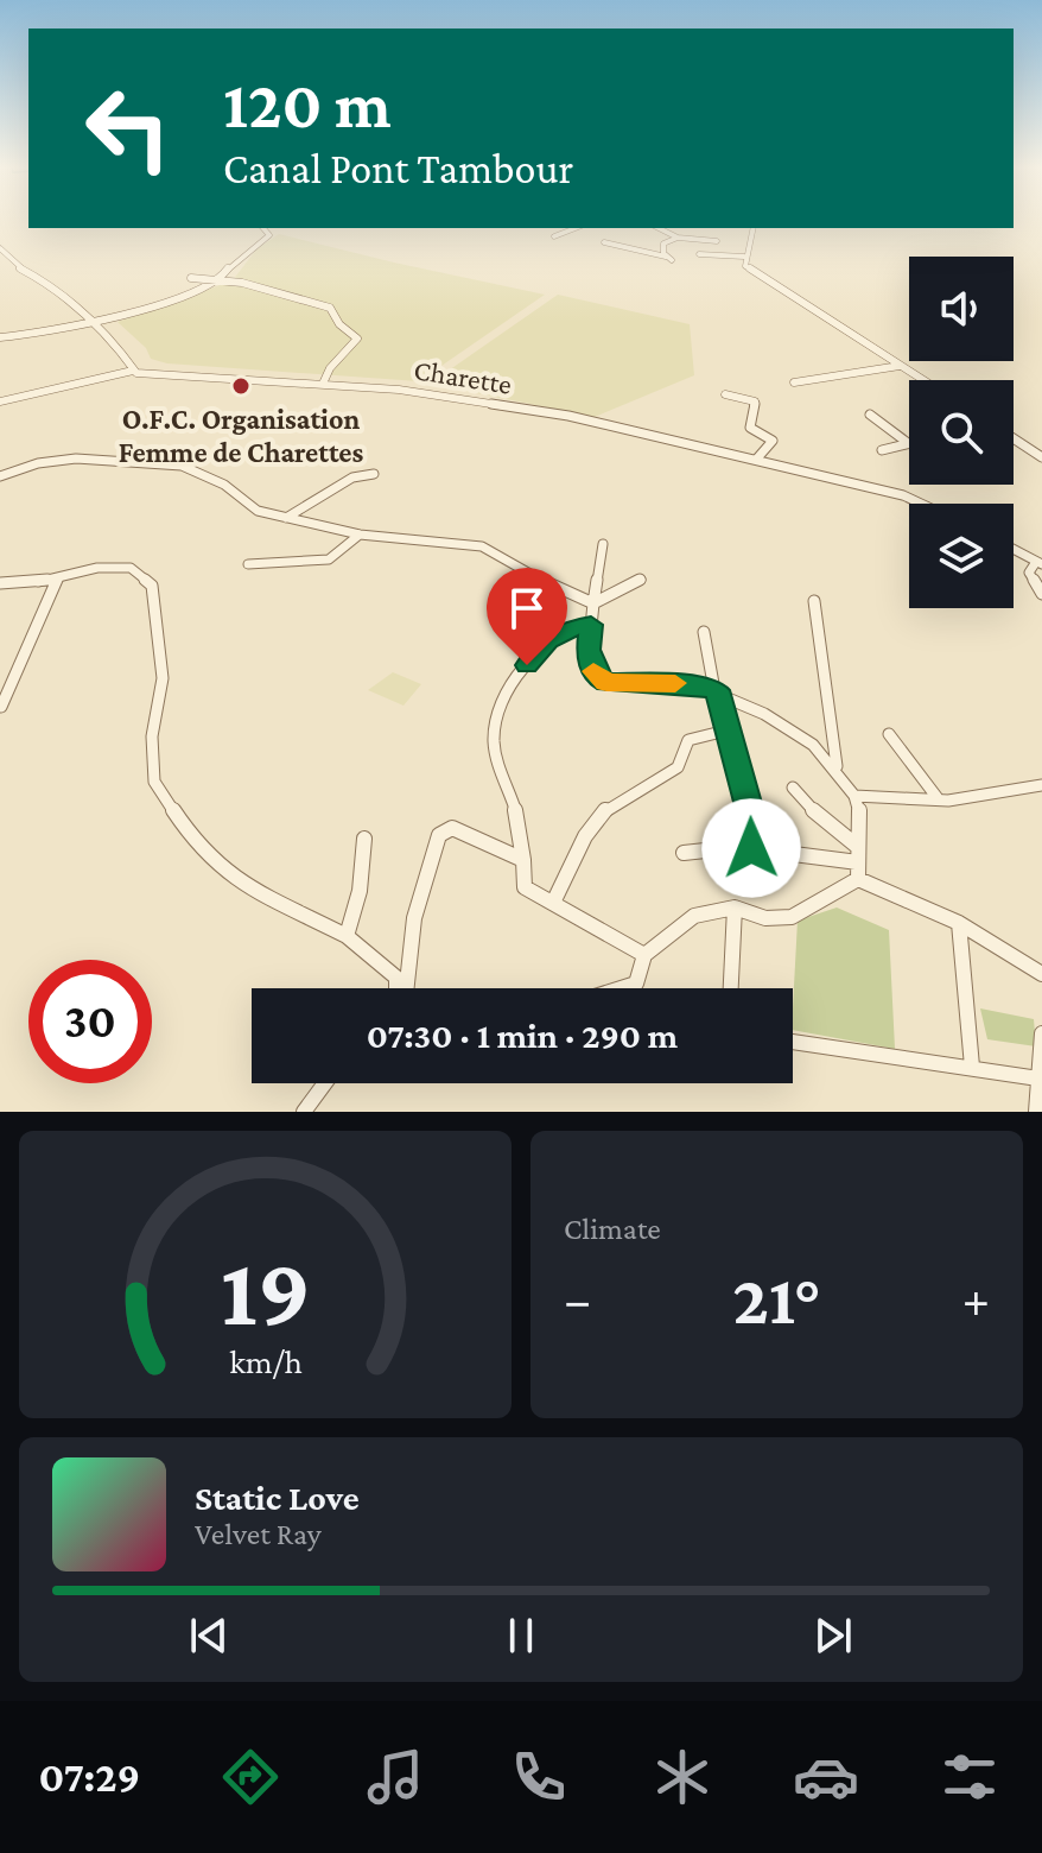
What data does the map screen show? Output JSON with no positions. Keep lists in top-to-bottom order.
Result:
{
  "streets": {
    "street": ["Charette"]
  },
  "places": ["O.F.C. Organisation Femme de Charettes"],
  "page": {
    "turn": ["120 m", "Canal Pont Tambour"],
    "limit": "30",
    "trip": "07:30 · 1 min · 290 m",
    "tile": "Climate",
    "heat": ["−", "21°", "+"],
    "song": ["Static Love", "Velvet Ray"],
    "tabs": "07:29",
    "gauge": ["19", "km/h"]
  }
}
